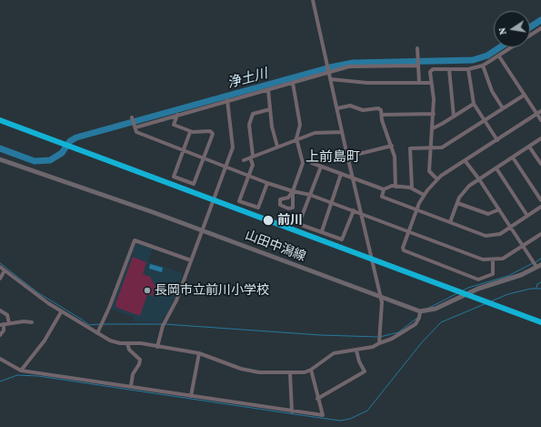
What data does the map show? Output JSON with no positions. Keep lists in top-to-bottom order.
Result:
{
  "streets": {
    "main road": ["山田中潟線"]
  },
  "districts": ["上前島町"],
  "water": ["浄土川"],
  "places": ["前川", "長岡市立前川小学校"],
  "north": "left"
}
